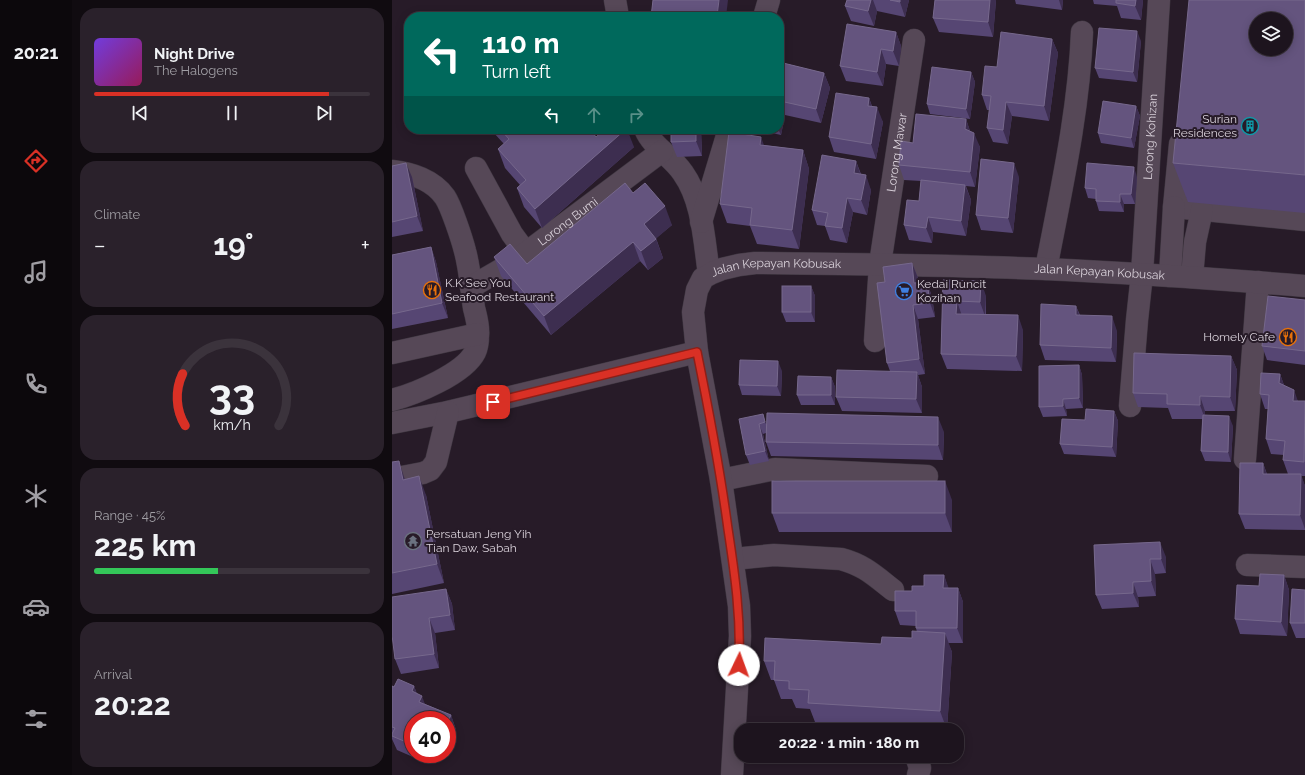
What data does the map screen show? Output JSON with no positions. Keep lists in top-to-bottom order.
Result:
{
  "streets": {
    "street": [
      "Lorong Kohizan",
      "Lorong Mawar",
      "Lorong Bumi",
      "Jalan Kepayan Kobusak"
    ]
  },
  "crossings": [
    ["Lorong Kohizan", "Jalan Kepayan Kobusak"],
    ["Lorong Mawar", "Jalan Kepayan Kobusak"]
  ],
  "places": {
    "building": ["Surian Residences"],
    "restaurant": ["K.K See You Seafood Restaurant", "Homely Cafe"],
    "supermarket": ["Kedai Runcit Kozihan"],
    "temple": ["Persatuan Jeng Yih Tian Daw, Sabah"]
  },
  "page": {
    "tabs": "20:21",
    "turn": ["110 m", "Turn left"],
    "song": ["Night Drive", "The Halogens"],
    "tile": [
      "Climate",
      ["Range · 45%", "225 km"],
      ["Arrival", "20:22"]
    ],
    "heat": ["−", "19°", "+"],
    "limit": "40",
    "trip": "20:22 · 1 min · 180 m",
    "gauge": ["33", "km/h"]
  }
}
